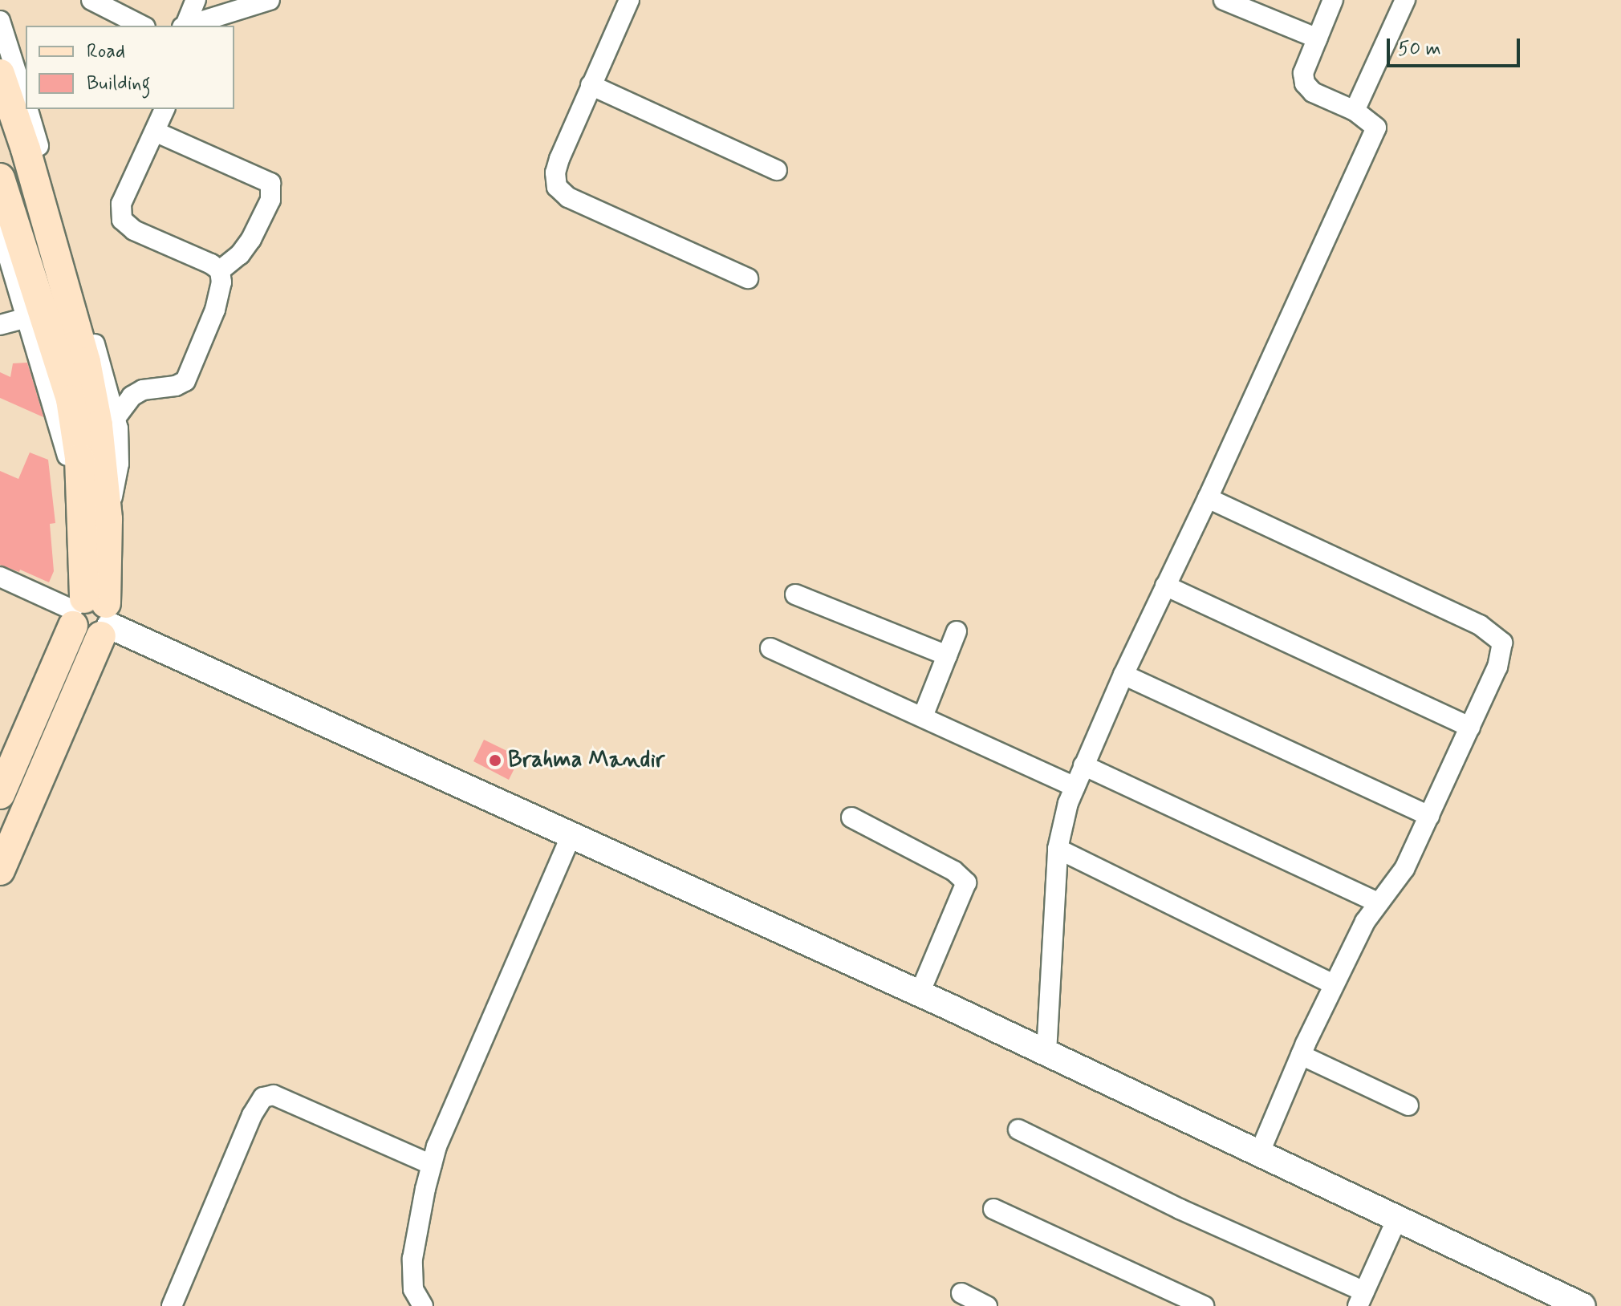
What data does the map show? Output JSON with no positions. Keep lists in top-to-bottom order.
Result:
{
  "places": ["Brahma Mandir"],
  "legend": ["Road", "Building"],
  "scale_bar": "50 m"
}
